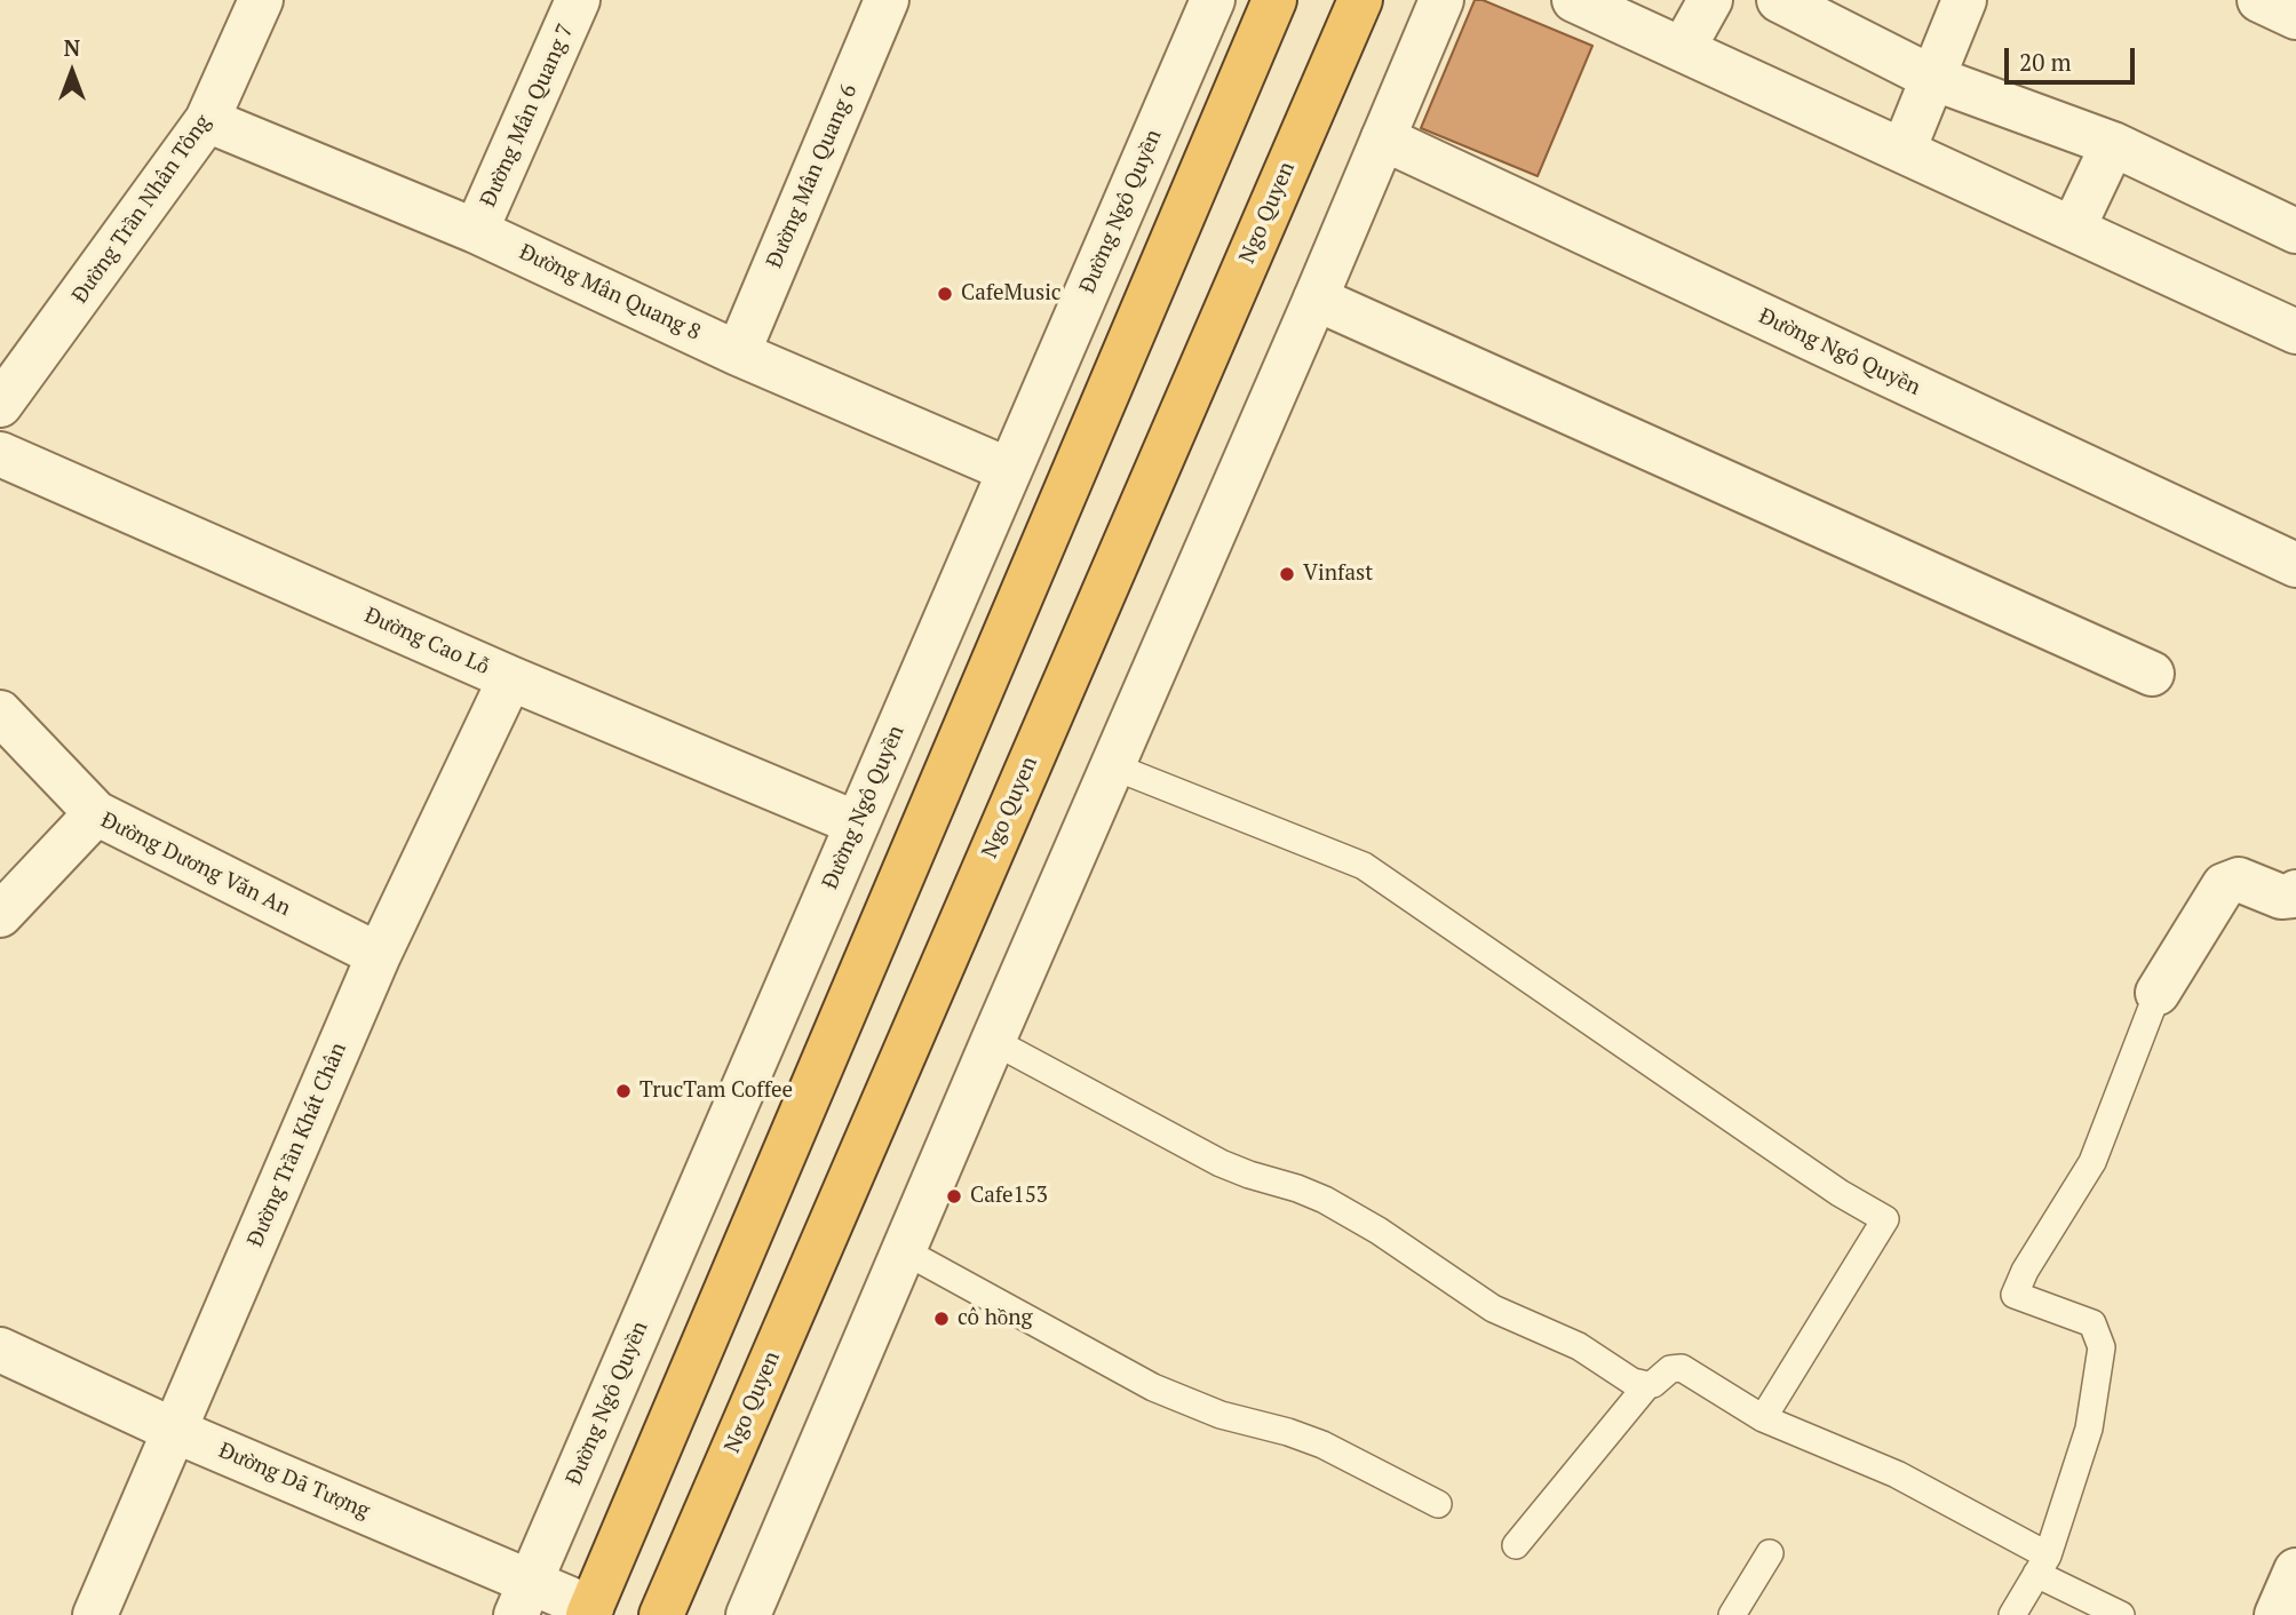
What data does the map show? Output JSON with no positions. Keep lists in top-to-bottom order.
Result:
{
  "streets": {
    "highway": ["Ngo Quyen"],
    "street": [
      "Đường Mân Quang 7",
      "Đường Mân Quang 6",
      "Đường Trần Nhân Tông",
      "Đường Ngô Quyền",
      "Đường Mân Quang 8",
      "Đường Cao Lỗ",
      "Đường Dương Văn An",
      "Đường Trần Khát Chân",
      "Đường Dã Tượng"
    ]
  },
  "crossings": [
    ["Đường Mân Quang 7", "Đường Mân Quang 8"],
    ["Đường Mân Quang 6", "Đường Mân Quang 8"],
    ["Đường Trần Nhân Tông", "Đường Mân Quang 8"],
    ["Đường Ngô Quyền", "Đường Mân Quang 8"],
    ["Đường Ngô Quyền", "Đường Cao Lỗ"],
    ["Đường Ngô Quyền", "Đường Dã Tượng"],
    ["Đường Cao Lỗ", "Đường Trần Khát Chân"],
    ["Đường Dương Văn An", "Đường Trần Khát Chân"],
    ["Đường Trần Khát Chân", "Đường Dã Tượng"]
  ],
  "places": [
    "CafeMusic",
    "Vinfast",
    "TrucTam Coffee",
    "Cafe153",
    "cô hồng"
  ],
  "scale_bar": "20 m",
  "north": "top"
}
